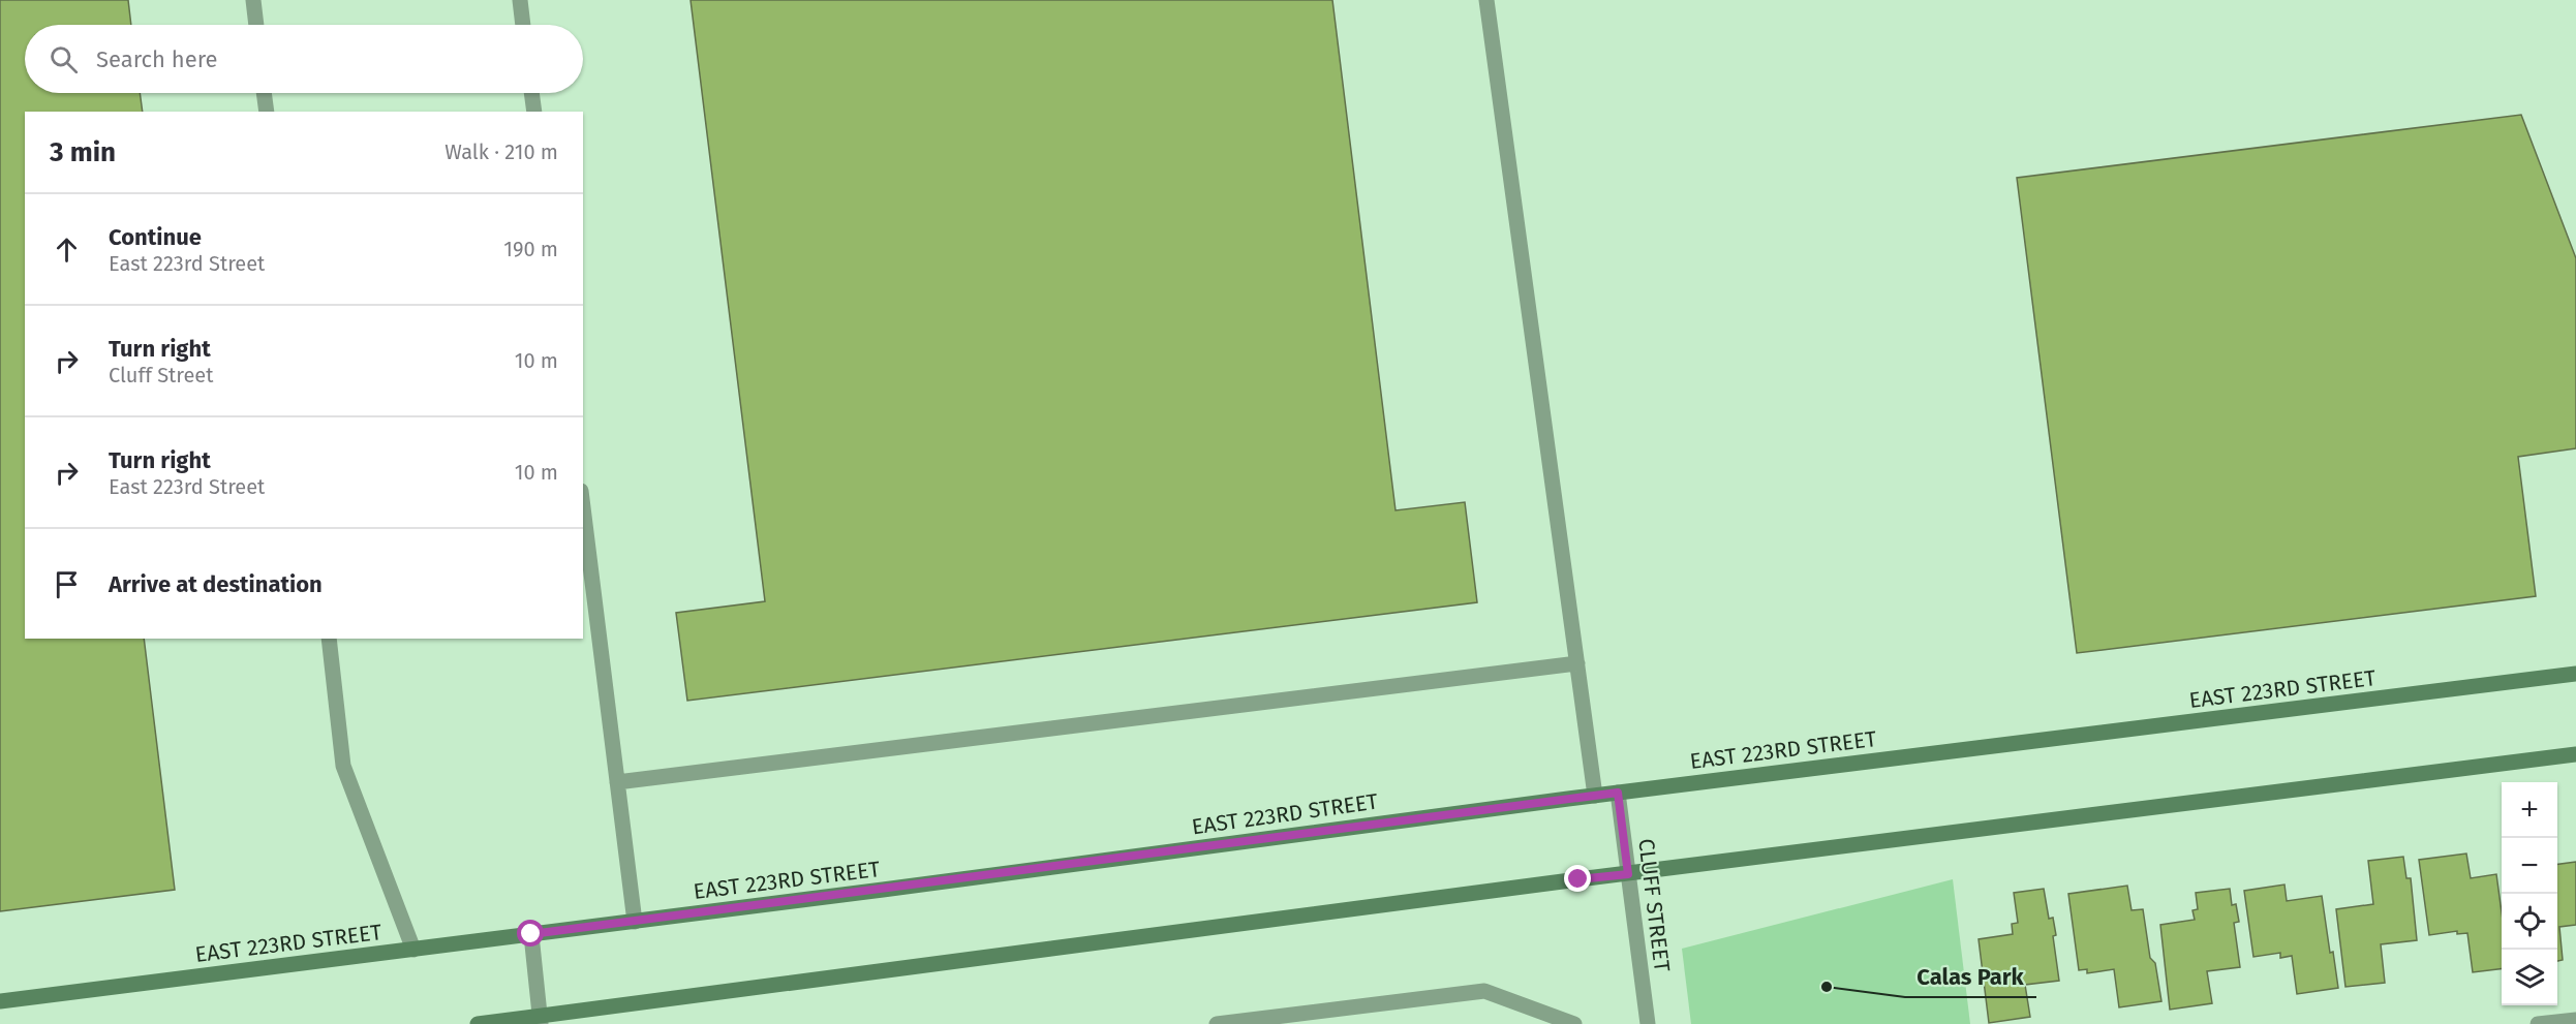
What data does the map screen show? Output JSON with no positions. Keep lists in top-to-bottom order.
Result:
{
  "streets": {
    "main road": ["EAST 223RD STREET"],
    "street": ["CLUFF STREET"]
  },
  "crossings": [
    ["EAST 223RD STREET", "CLUFF STREET"]
  ],
  "places": ["Calas Park"],
  "page": {
    "search": "Search here",
    "heading": ["3 min", "Walk · 210 m"],
    "list": [
      ["Continue", "East 223rd Street", "190 m"],
      ["Turn right", "Cluff Street", "10 m"],
      ["Turn right", "East 223rd Street", "10 m"],
      "Arrive at destination"
    ],
    "map_buttons": ["+", "−"]
  }
}
